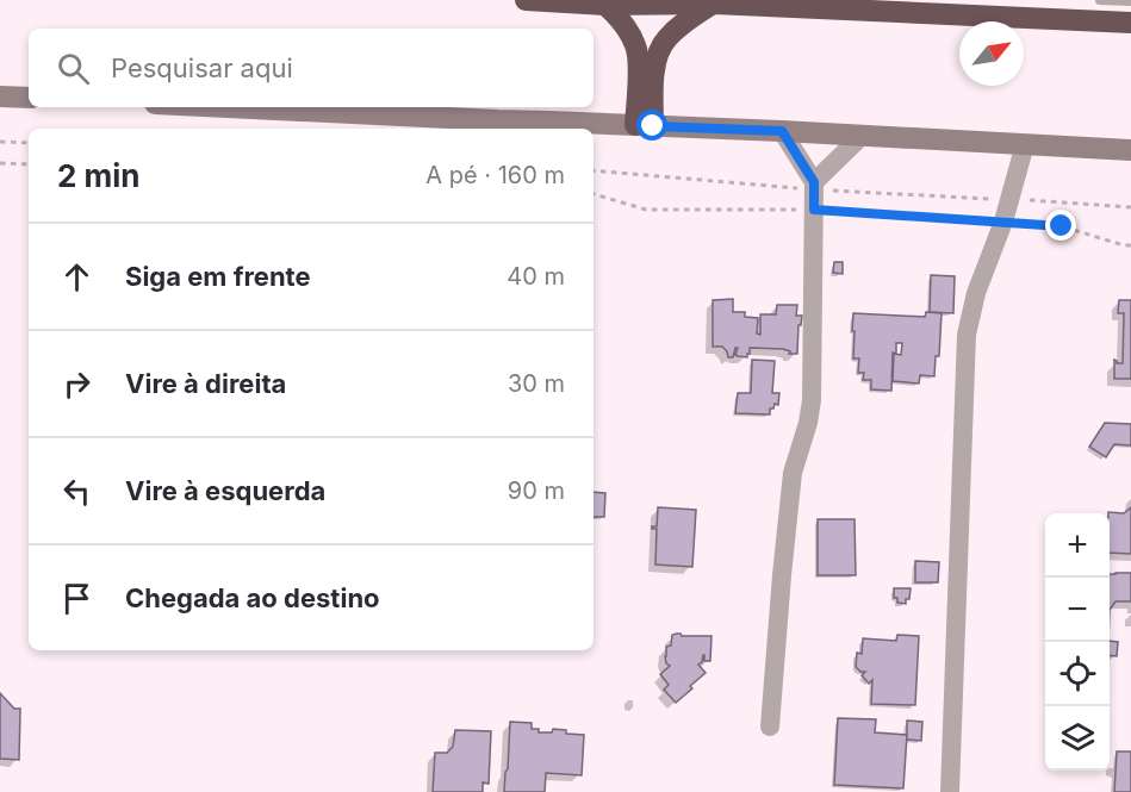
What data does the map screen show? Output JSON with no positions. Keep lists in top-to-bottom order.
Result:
{
  "north": "top right",
  "page": {
    "search": "Pesquisar aqui",
    "heading": ["2 min", "A pé · 160 m"],
    "list": [
      ["Siga em frente", "40 m"],
      ["Vire à direita", "30 m"],
      ["Vire à esquerda", "90 m"],
      "Chegada ao destino"
    ],
    "map_buttons": ["+", "−"]
  }
}
